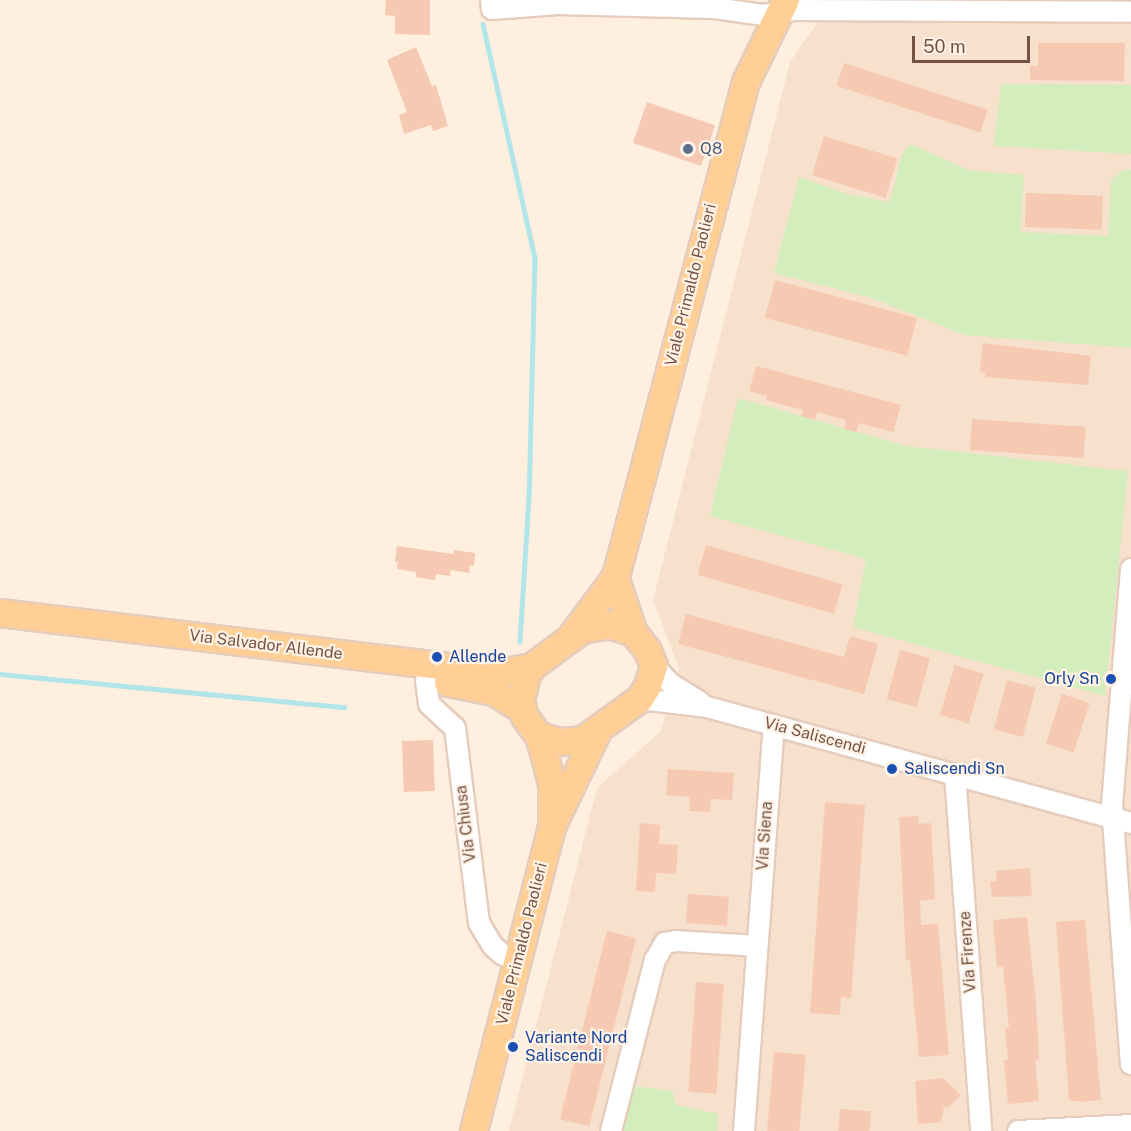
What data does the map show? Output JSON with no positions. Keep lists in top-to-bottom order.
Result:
{
  "streets": {
    "main road": ["Viale Primaldo Paolieri", "Via Salvador Allende"],
    "street": [
      "Via Saliscendi",
      "Via Chiusa",
      "Via Siena",
      "Via Firenze"
    ]
  },
  "crossings": [
    ["Viale Primaldo Paolieri", "Via Salvador Allende"],
    ["Viale Primaldo Paolieri", "Via Saliscendi"],
    ["Viale Primaldo Paolieri", "Via Chiusa"],
    ["Via Salvador Allende", "Via Saliscendi"],
    ["Via Salvador Allende", "Via Chiusa"],
    ["Via Saliscendi", "Via Siena"],
    ["Via Saliscendi", "Via Firenze"]
  ],
  "places": [
    "Q8",
    "Allende",
    "Orly Sn",
    "Saliscendi Sn",
    "Variante Nord Saliscendi"
  ],
  "scale_bar": "50 m"
}
